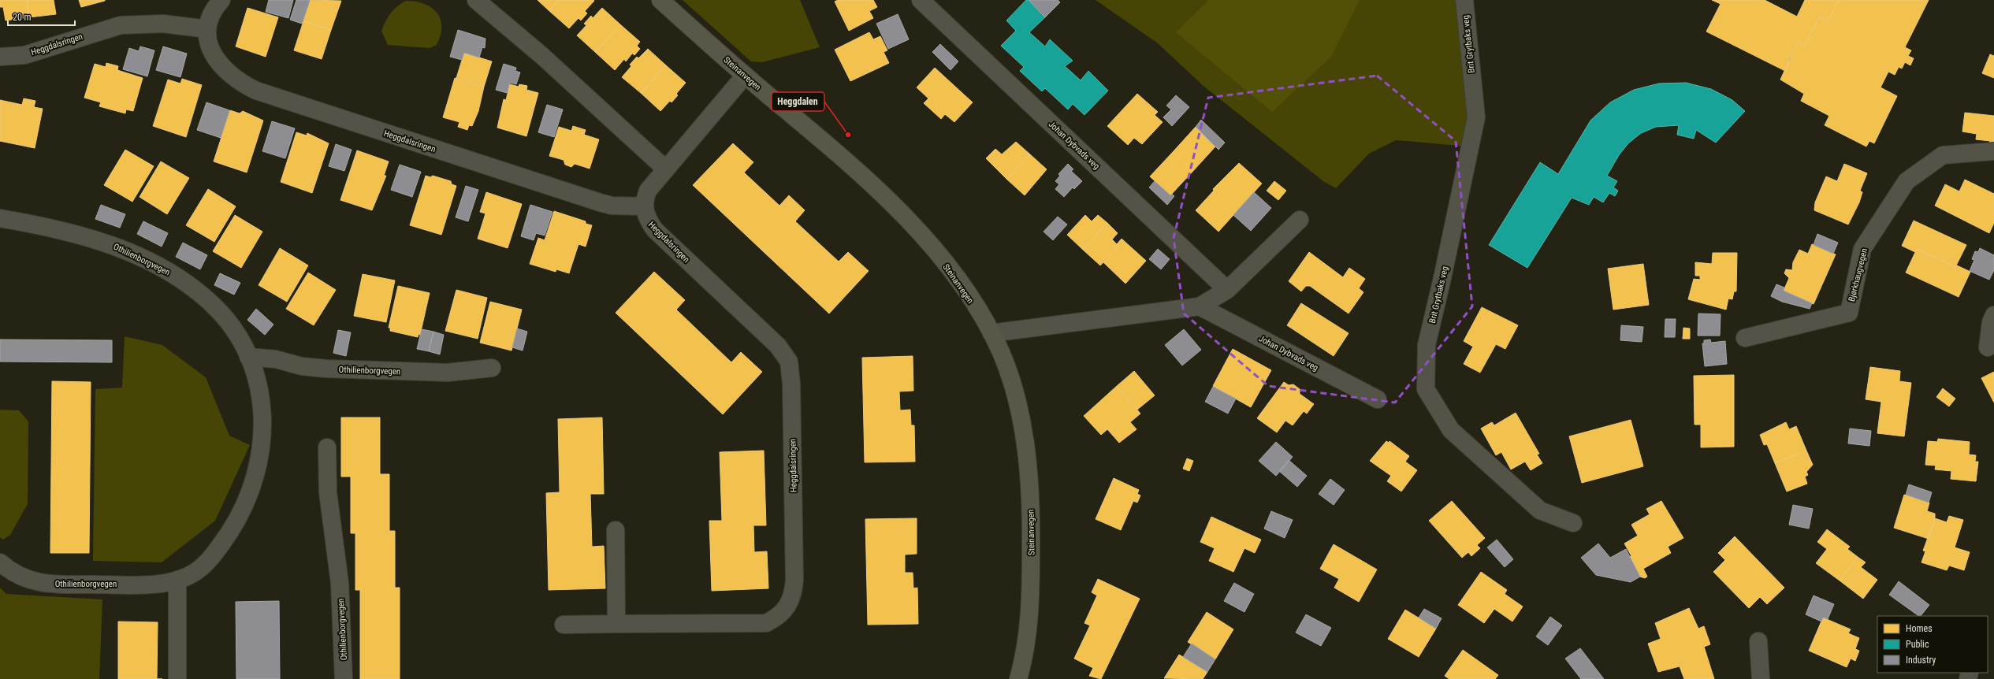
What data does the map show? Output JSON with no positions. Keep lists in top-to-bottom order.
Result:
{
  "streets": {
    "main road": ["Steinanvegen"],
    "street": [
      "Heggdalsringen",
      "Brit Grytbaks veg",
      "Johan Dybvads veg",
      "Othilienborgvegen",
      "Bjørkhaugvegen"
    ]
  },
  "crossings": [
    ["Heggdalsringen", "Steinanvegen"]
  ],
  "places": ["Heggdalen"],
  "legend": ["Homes", "Public", "Industry"],
  "scale_bar": "20 m"
}
